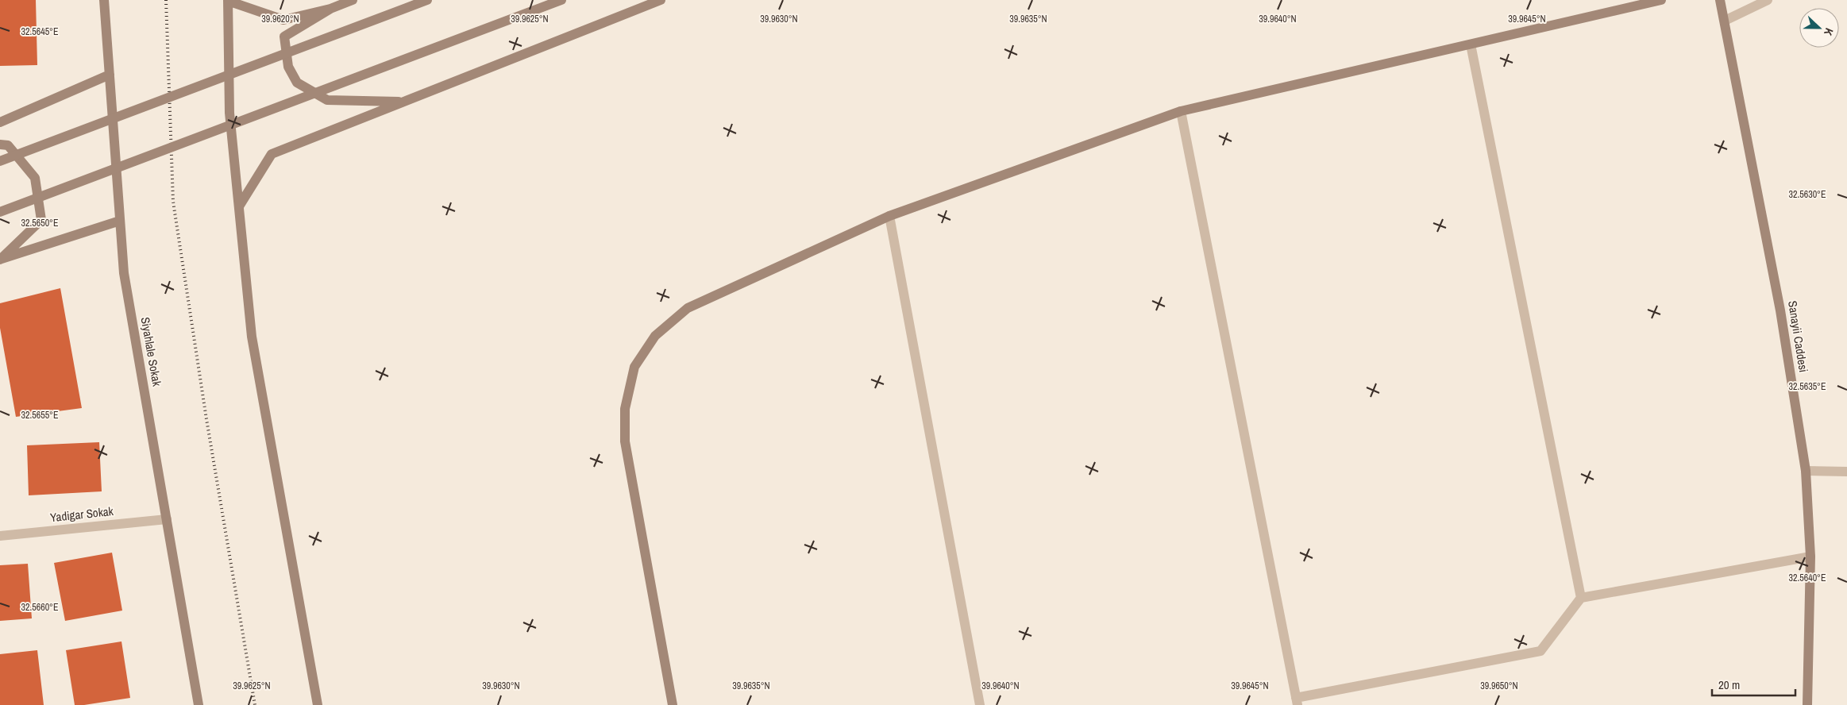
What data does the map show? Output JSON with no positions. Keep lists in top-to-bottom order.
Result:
{
  "streets": {
    "street": ["Sanayii Caddesi", "Siyahlale Sokak", "Yadigar Sokak"]
  },
  "crossings": [
    ["Siyahlale Sokak", "Yadigar Sokak"]
  ],
  "scale_bar": "20 m",
  "north": "right",
  "coordinates": [
    "39.9620°N",
    "39.9625°N",
    "39.9630°N",
    "39.9635°N",
    "39.9640°N",
    "39.9645°N",
    "32.5645°E",
    "32.5630°E",
    "32.5650°E",
    "32.5635°E",
    "32.5655°E",
    "32.5640°E",
    "32.5660°E",
    "39.9650°N"
  ]
}
